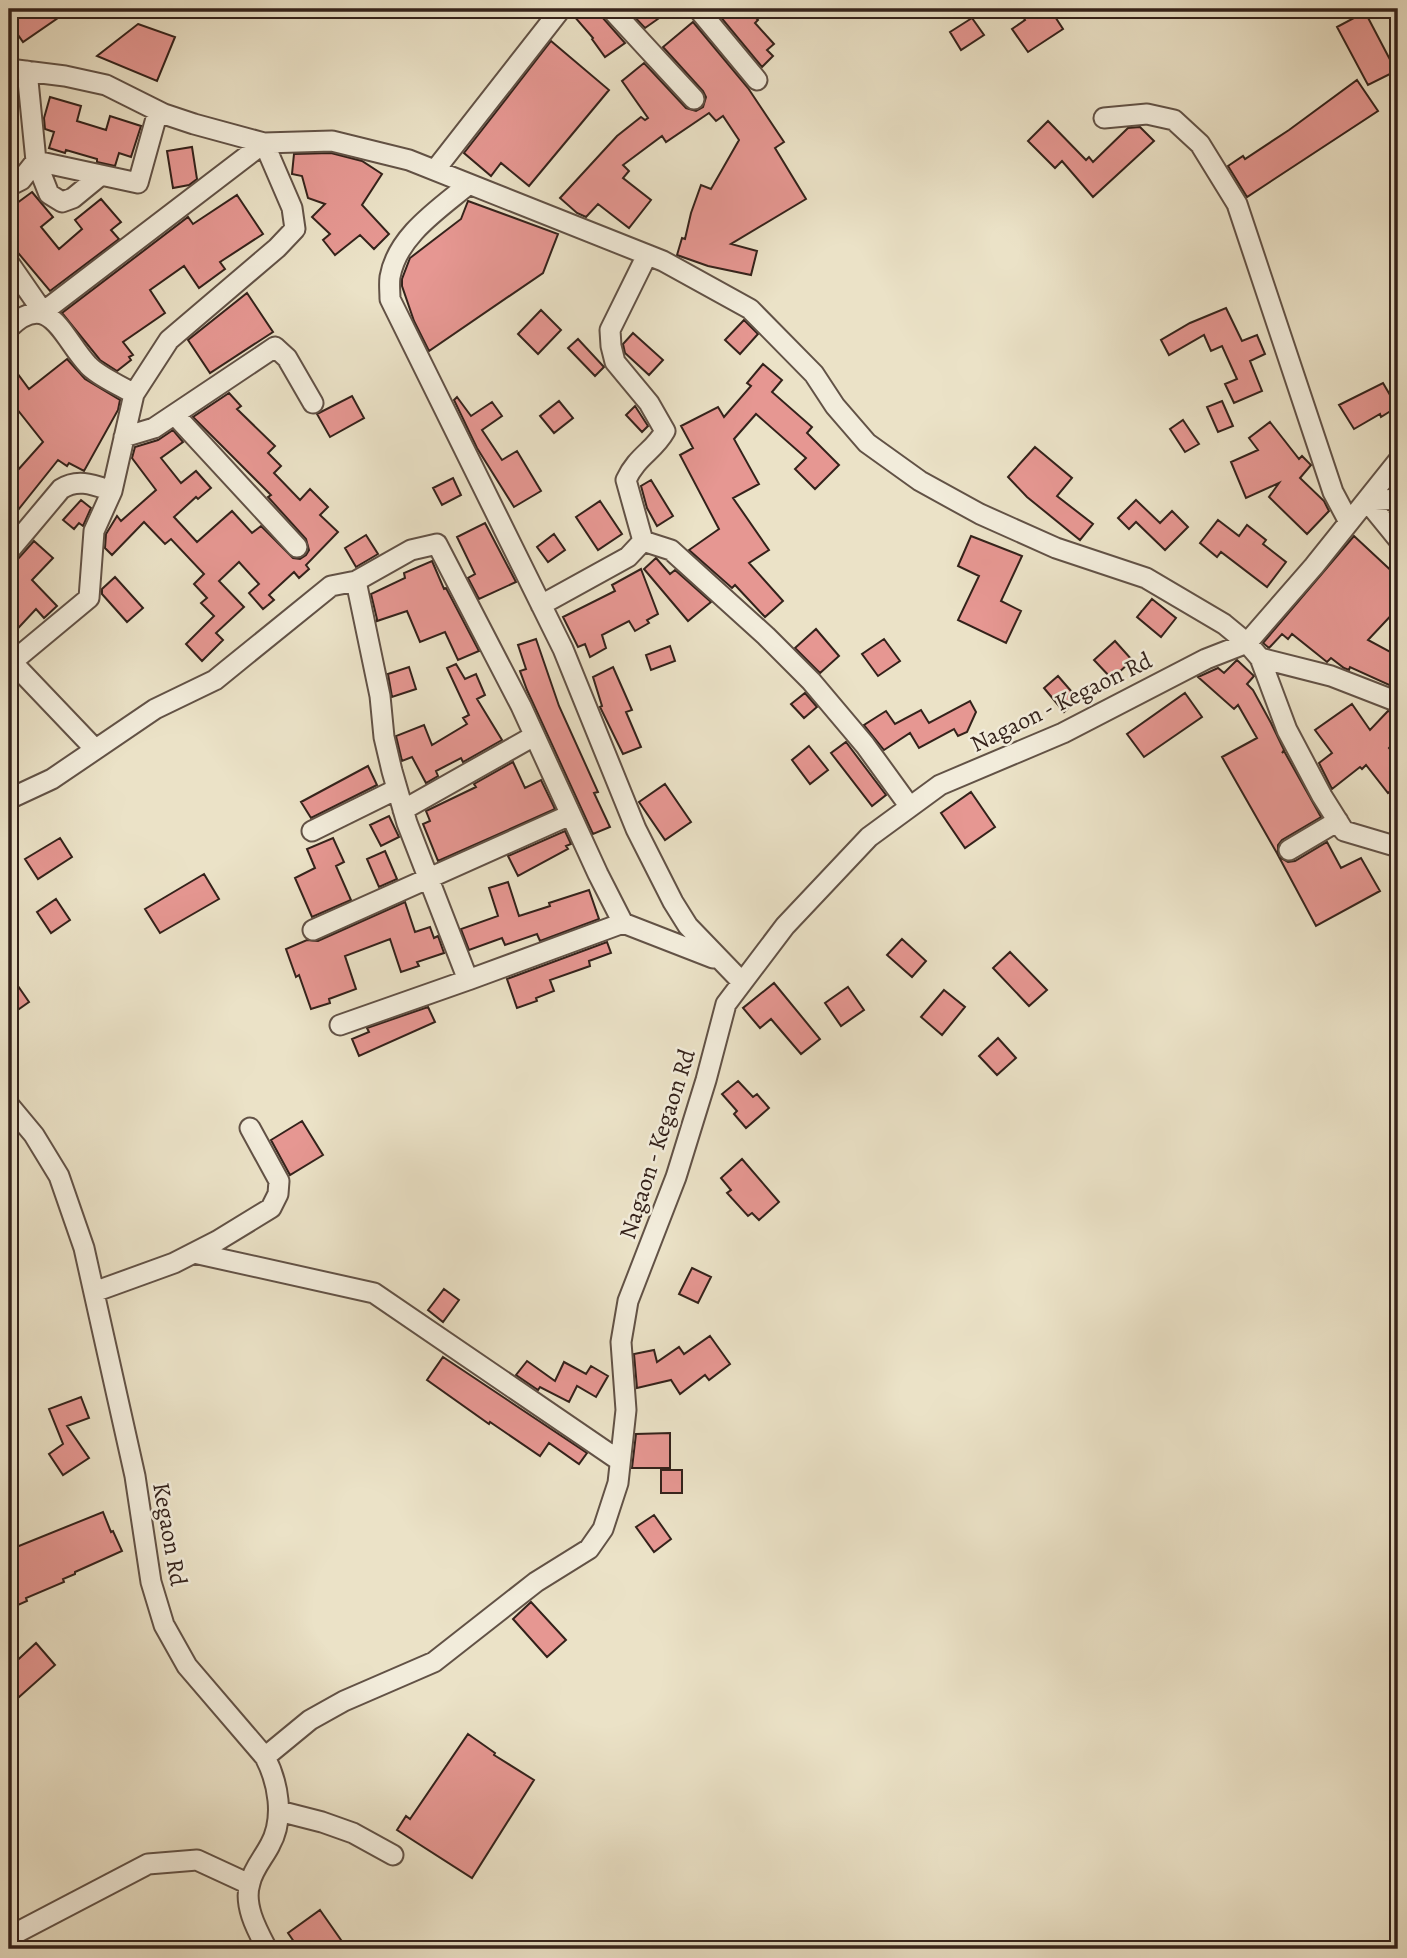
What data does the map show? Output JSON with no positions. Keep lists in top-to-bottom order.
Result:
{
  "streets": {
    "street": ["Nagaon - Kegaon Rd", "Kegaon Rd"]
  },
  "crossings": [
    ["Nagaon - Kegaon Rd", "Kegaon Rd"]
  ]
}
